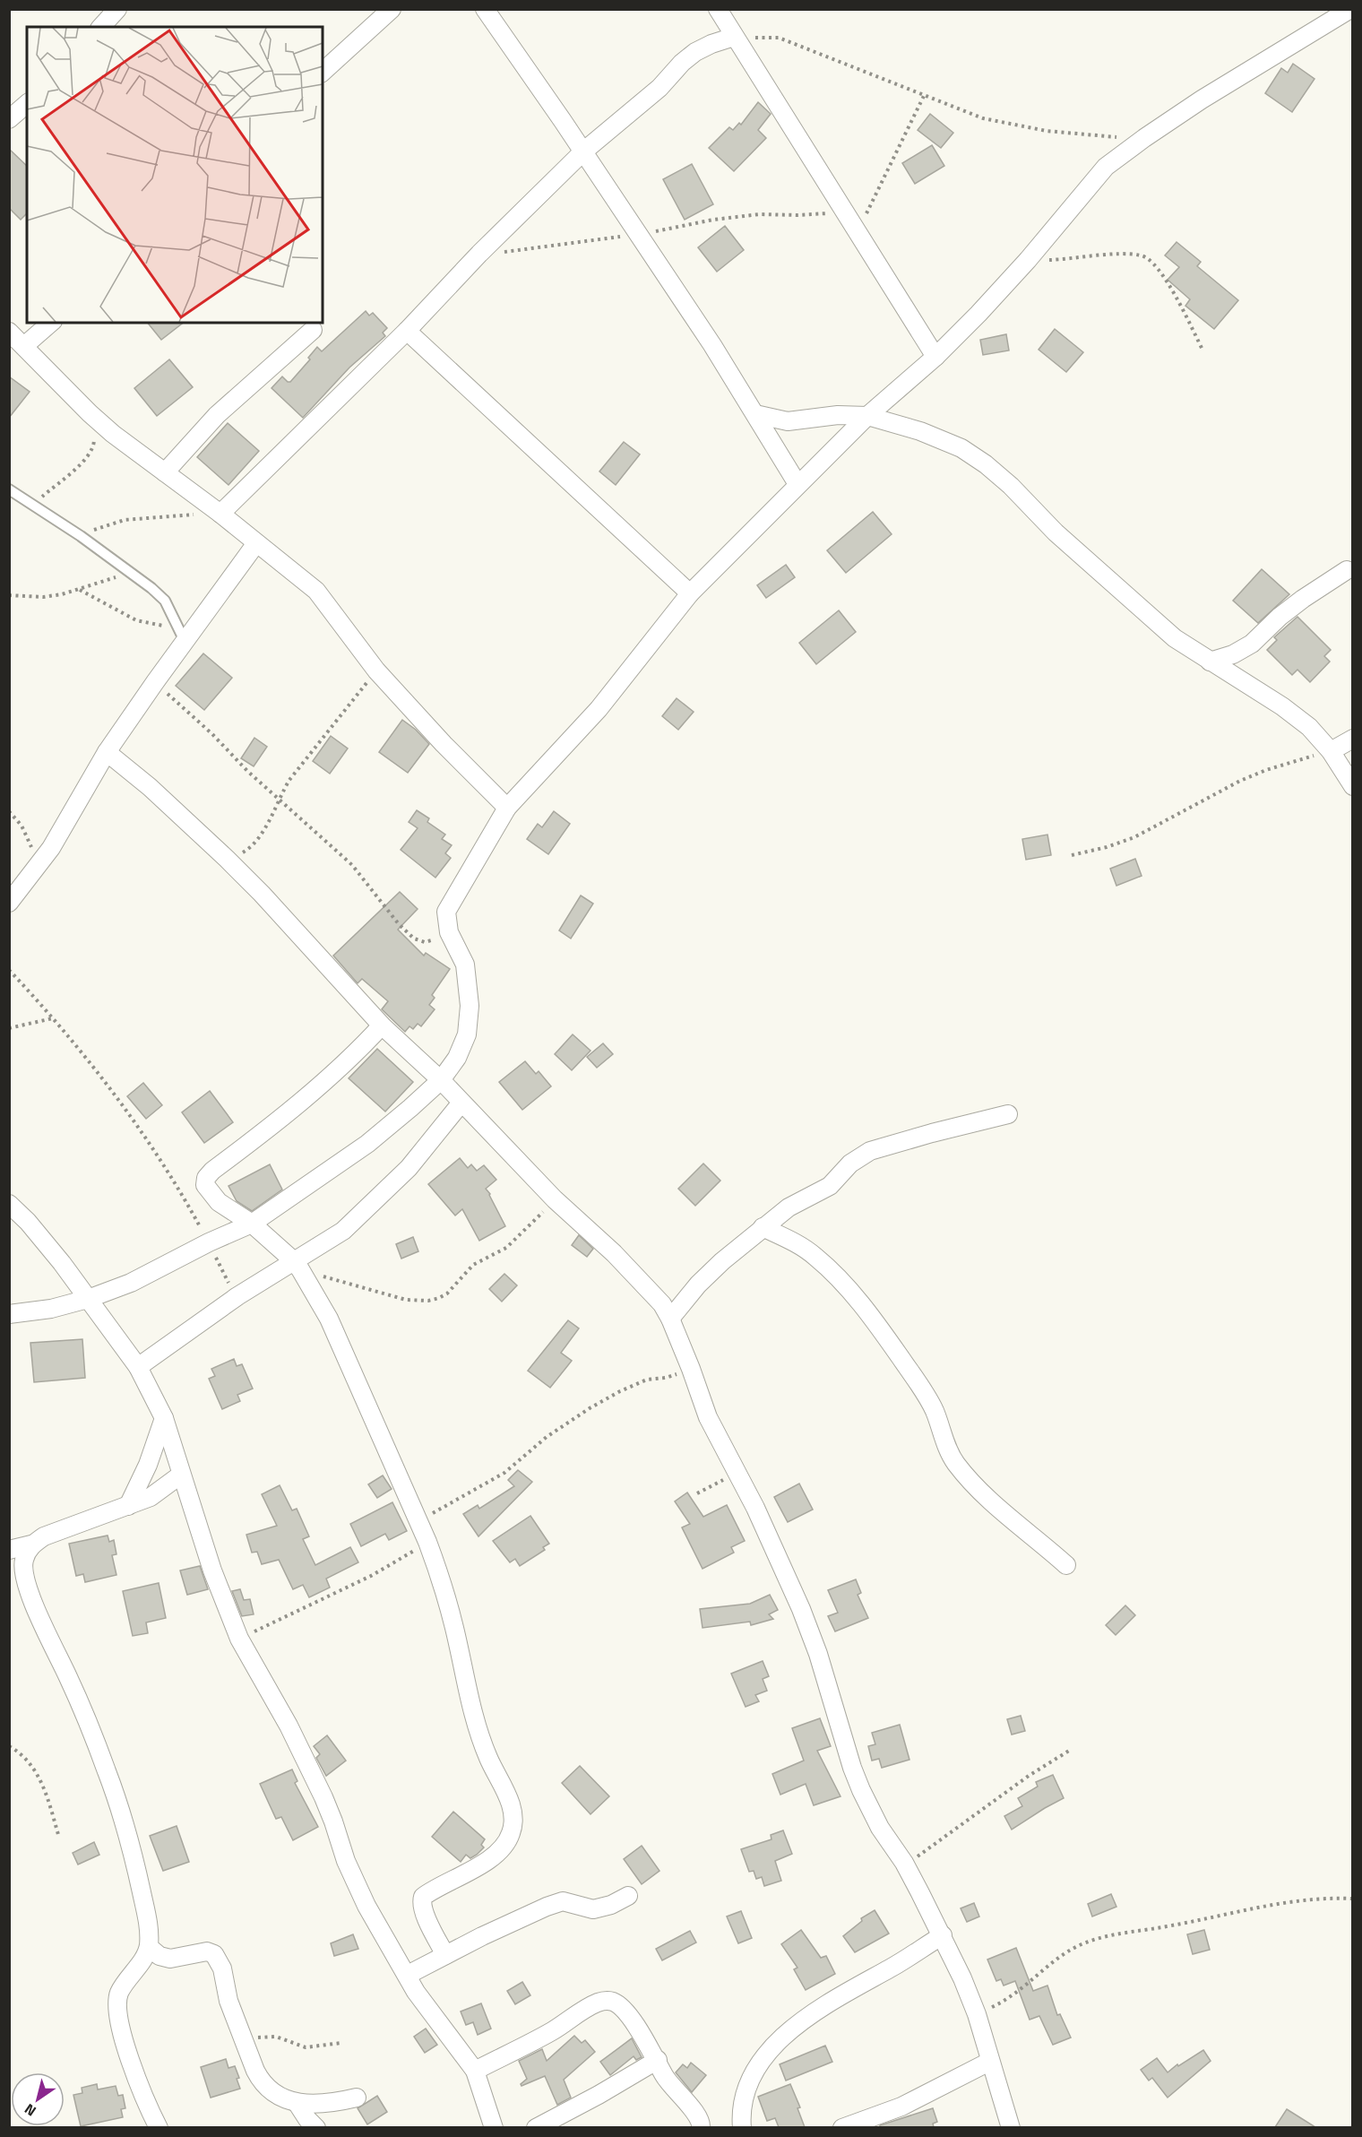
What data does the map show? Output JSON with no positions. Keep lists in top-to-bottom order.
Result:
{
  "north": "bottom left"
}
